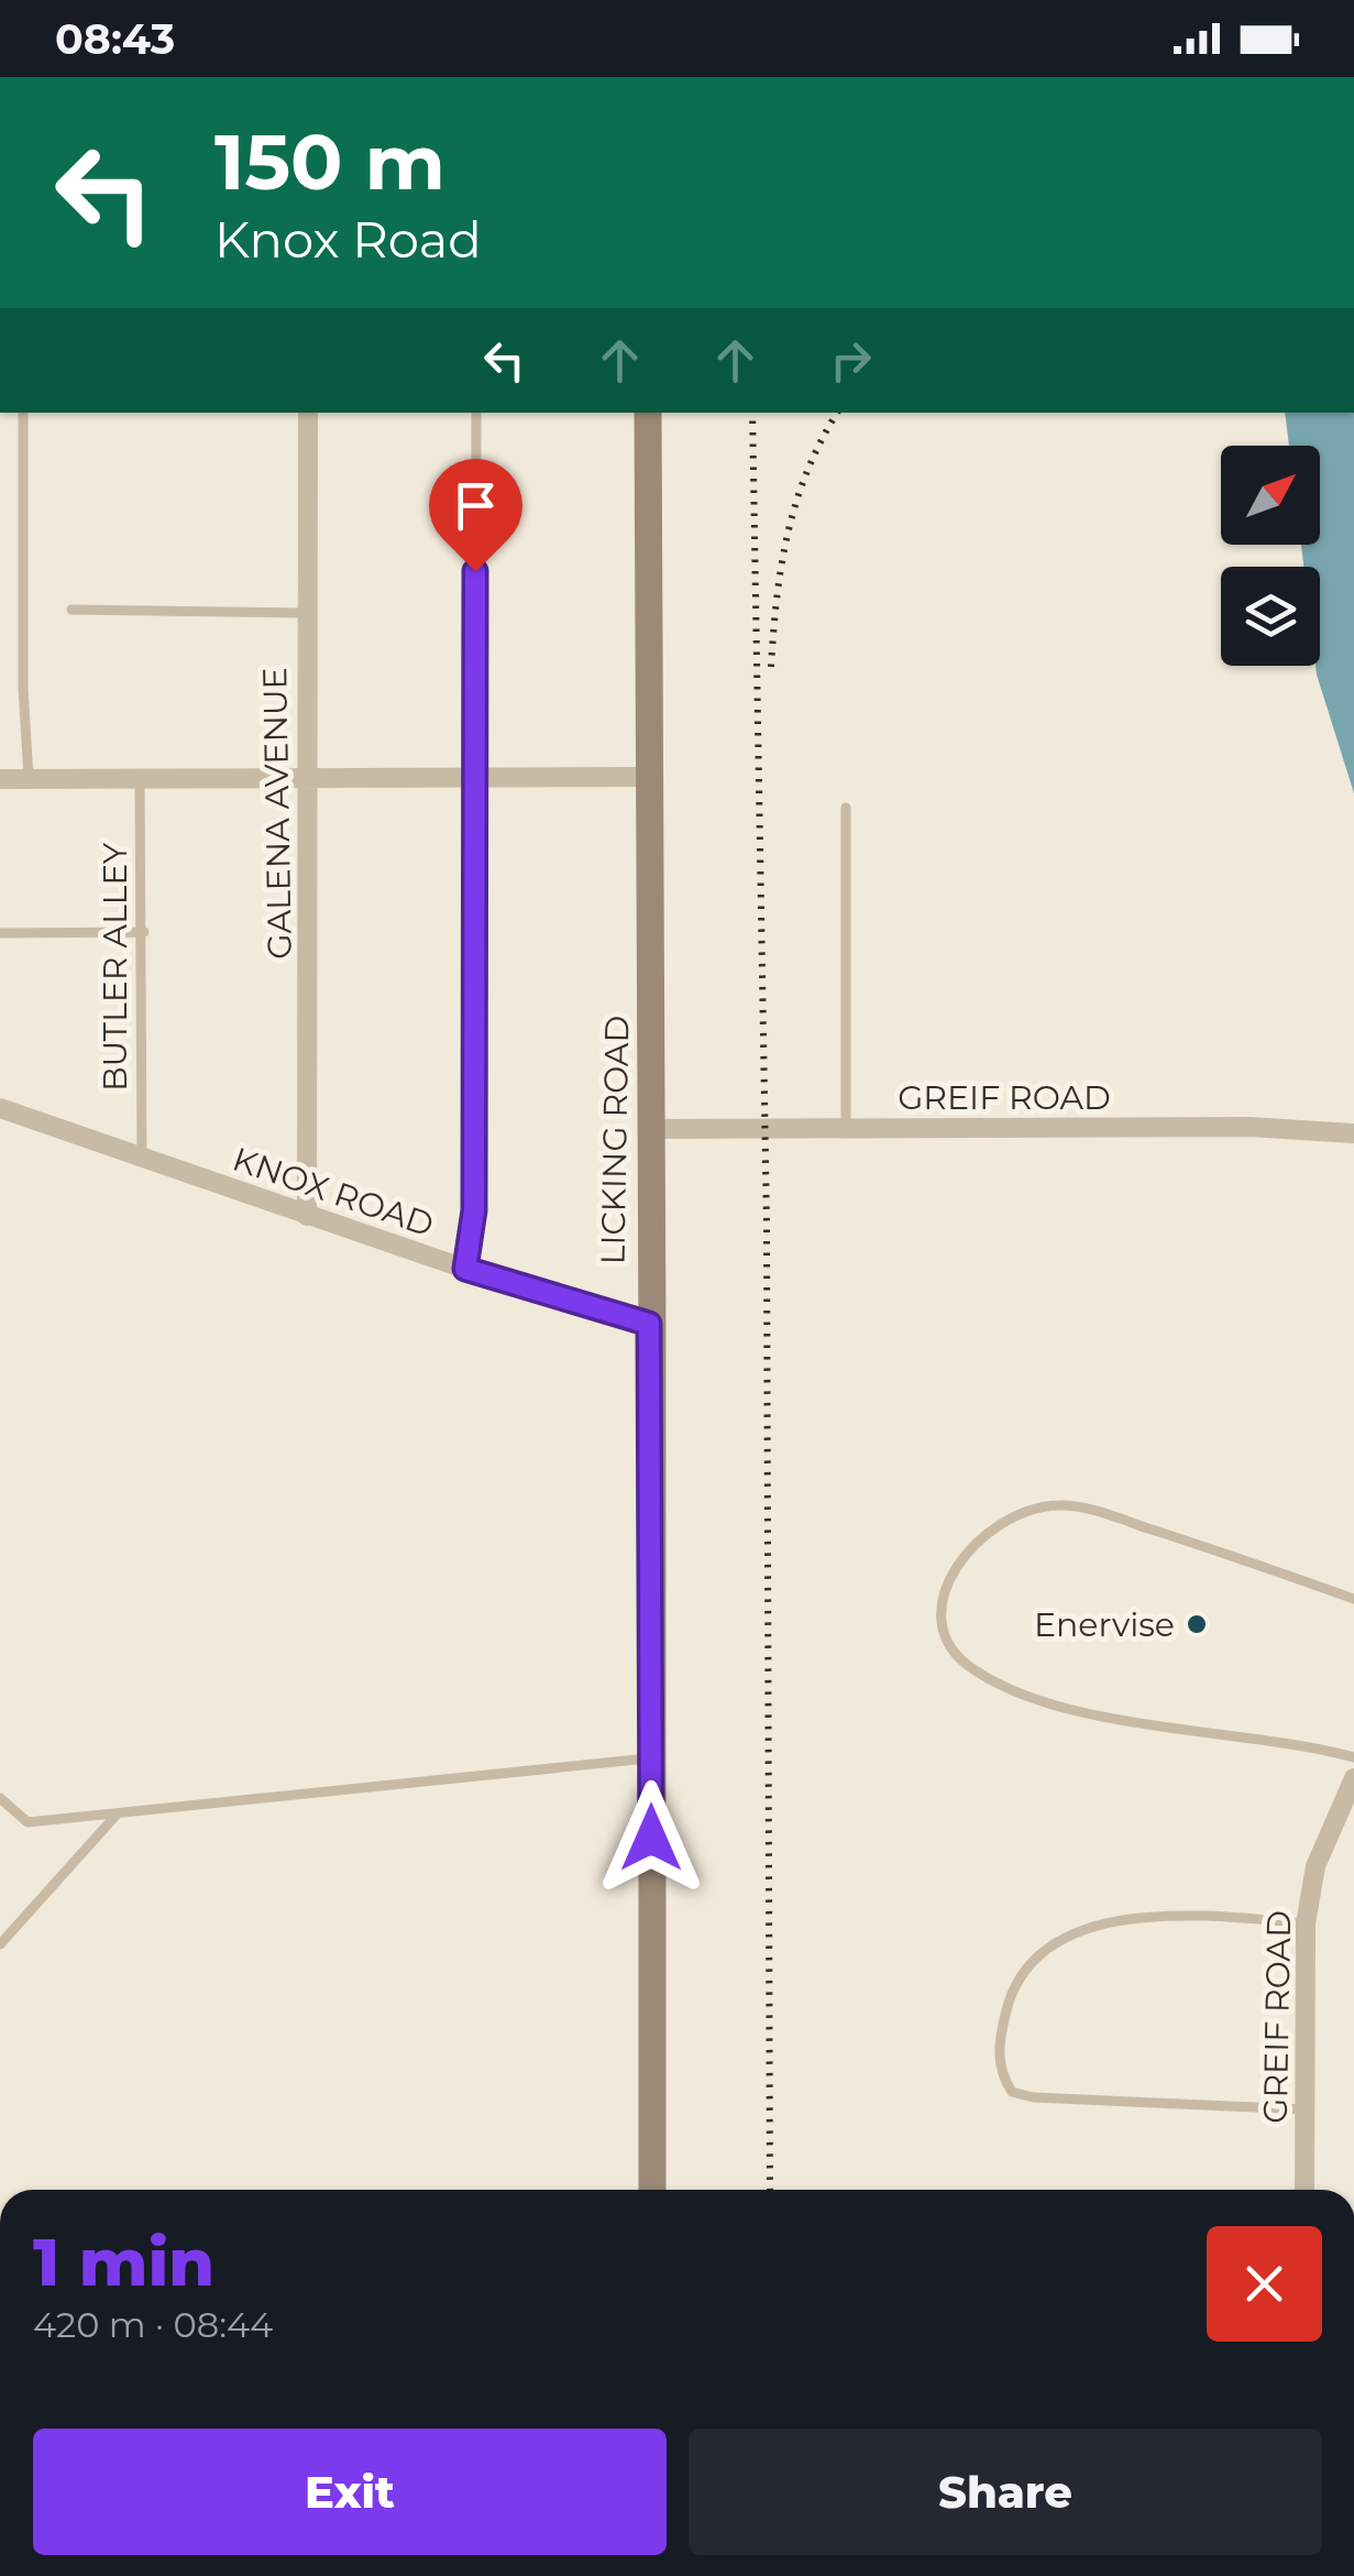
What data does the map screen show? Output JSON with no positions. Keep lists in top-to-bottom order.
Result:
{
  "streets": {
    "street": [
      "GALENA AVENUE",
      "GREIF ROAD",
      "LICKING ROAD",
      "KNOX ROAD"
    ],
    "lane": ["BUTLER ALLEY"]
  },
  "crossings": [
    ["GALENA AVENUE", "KNOX ROAD"],
    ["BUTLER ALLEY", "KNOX ROAD"],
    ["GREIF ROAD", "LICKING ROAD"],
    ["LICKING ROAD", "KNOX ROAD"]
  ],
  "places": ["Enervise"],
  "north": "top right",
  "page": {
    "status": "08:43",
    "turn": ["150 m", "Knox Road"],
    "heading": ["1 min", "420 m · 08:44"],
    "buttons": ["Exit", "Share"]
  }
}
